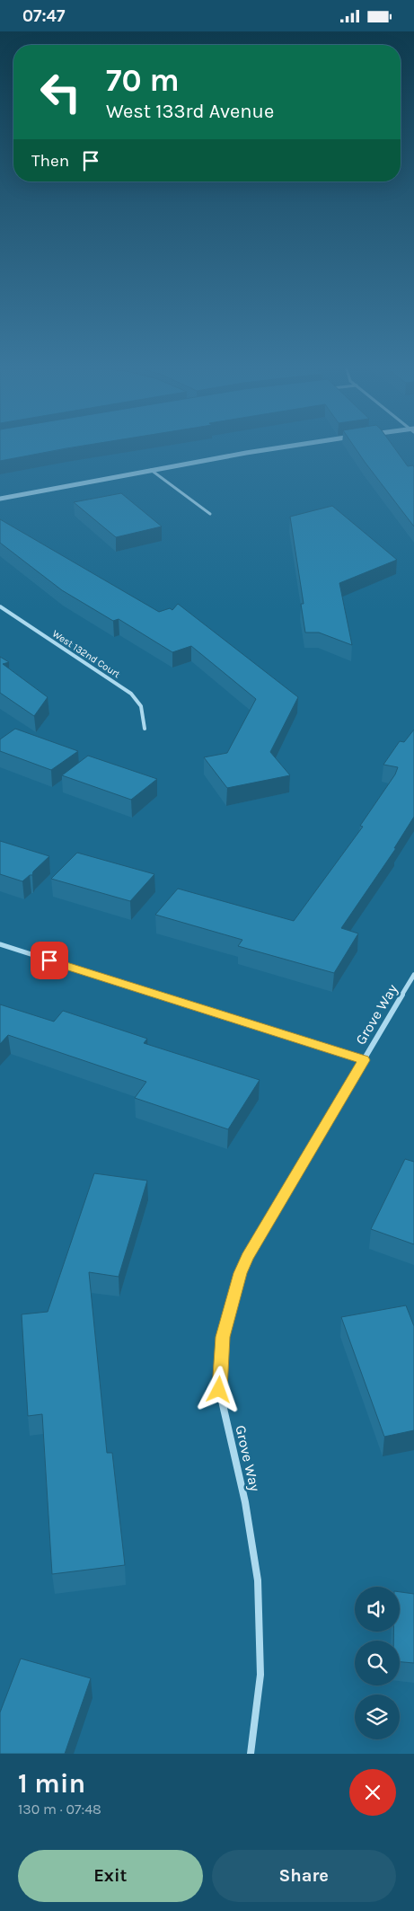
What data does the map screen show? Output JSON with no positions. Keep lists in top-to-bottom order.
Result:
{
  "streets": {
    "street": ["West 132nd Court", "Grove Way"]
  },
  "page": {
    "status": "07:47",
    "turn": ["70 m", "West 133rd Avenue"],
    "then": "Then",
    "heading": ["1 min", "130 m · 07:48"],
    "buttons": ["Exit", "Share"]
  }
}
